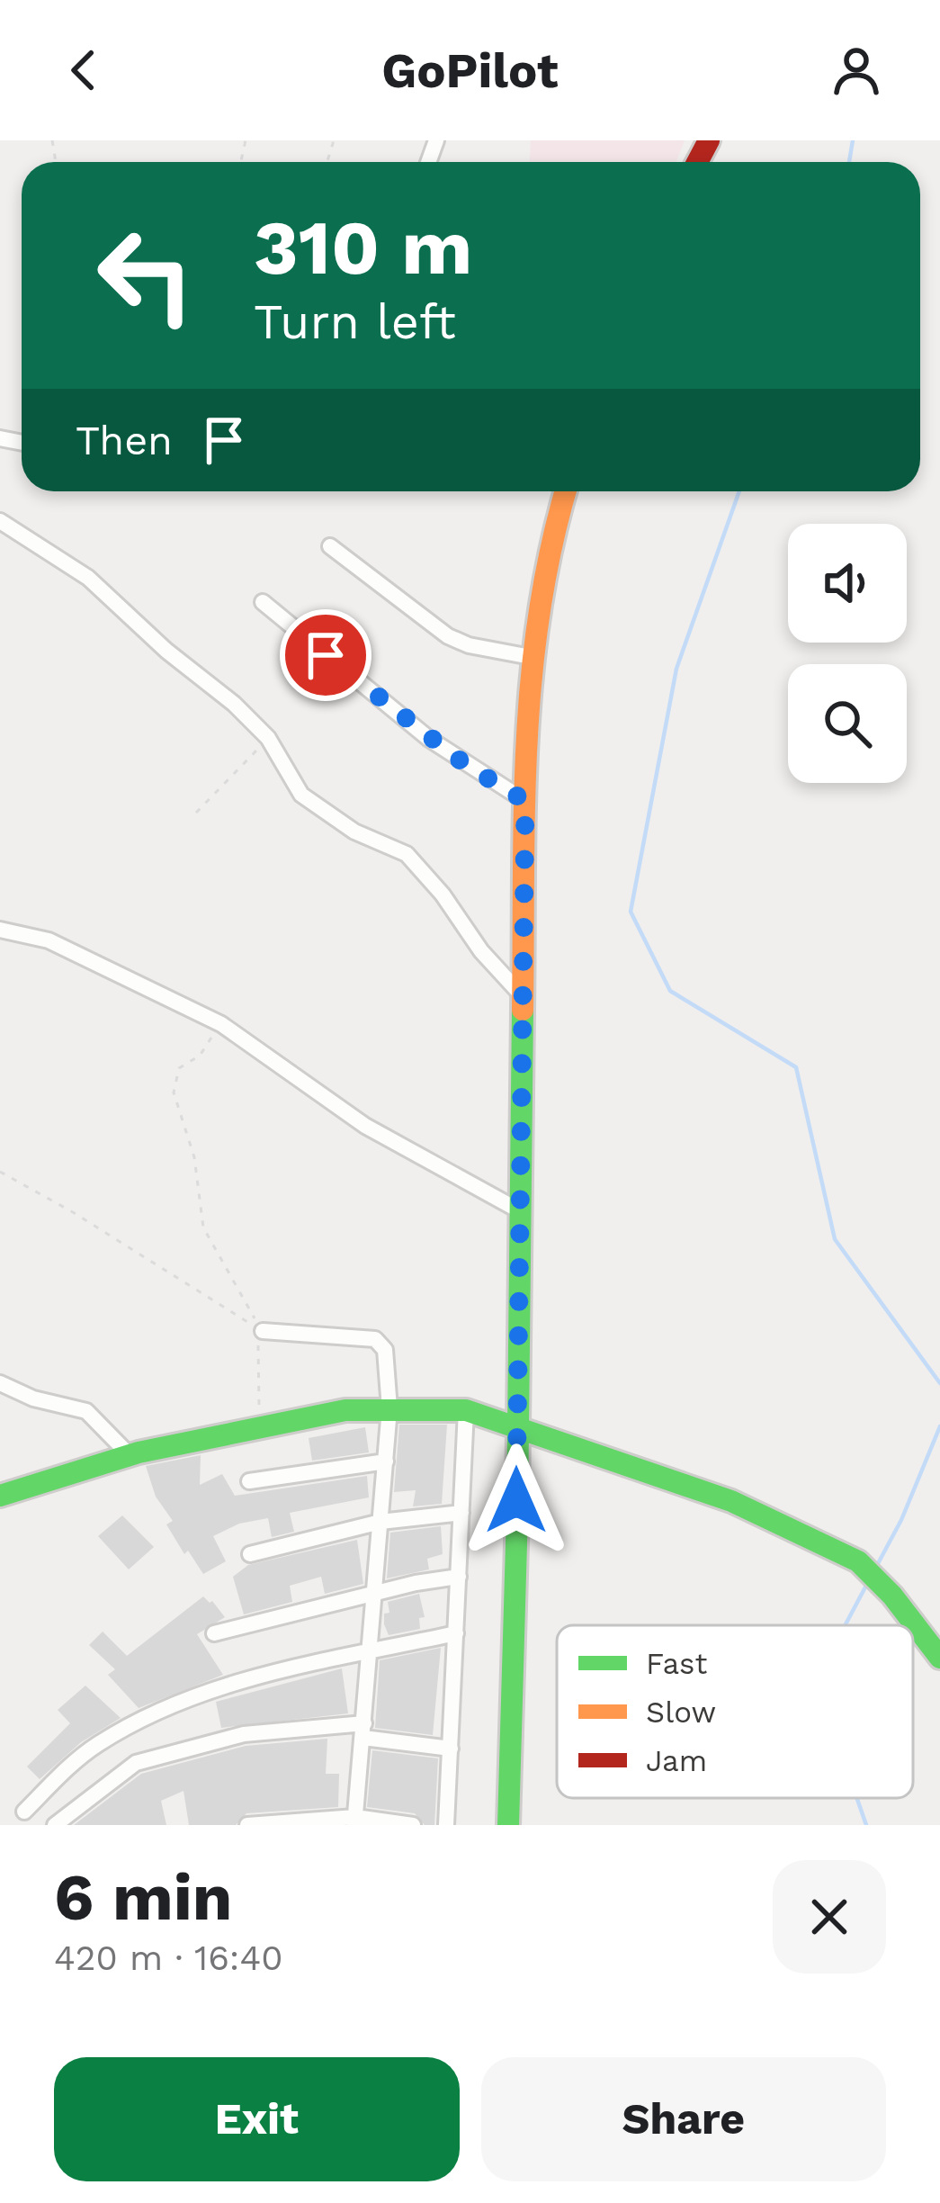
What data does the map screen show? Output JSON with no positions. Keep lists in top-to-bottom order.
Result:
{
  "legend": ["Fast", "Slow", "Jam"],
  "page": {
    "header": "GoPilot",
    "turn": ["310 m", "Turn left"],
    "then": "Then",
    "heading": ["6 min", "420 m · 16:40"],
    "buttons": ["Exit", "Share"]
  }
}
